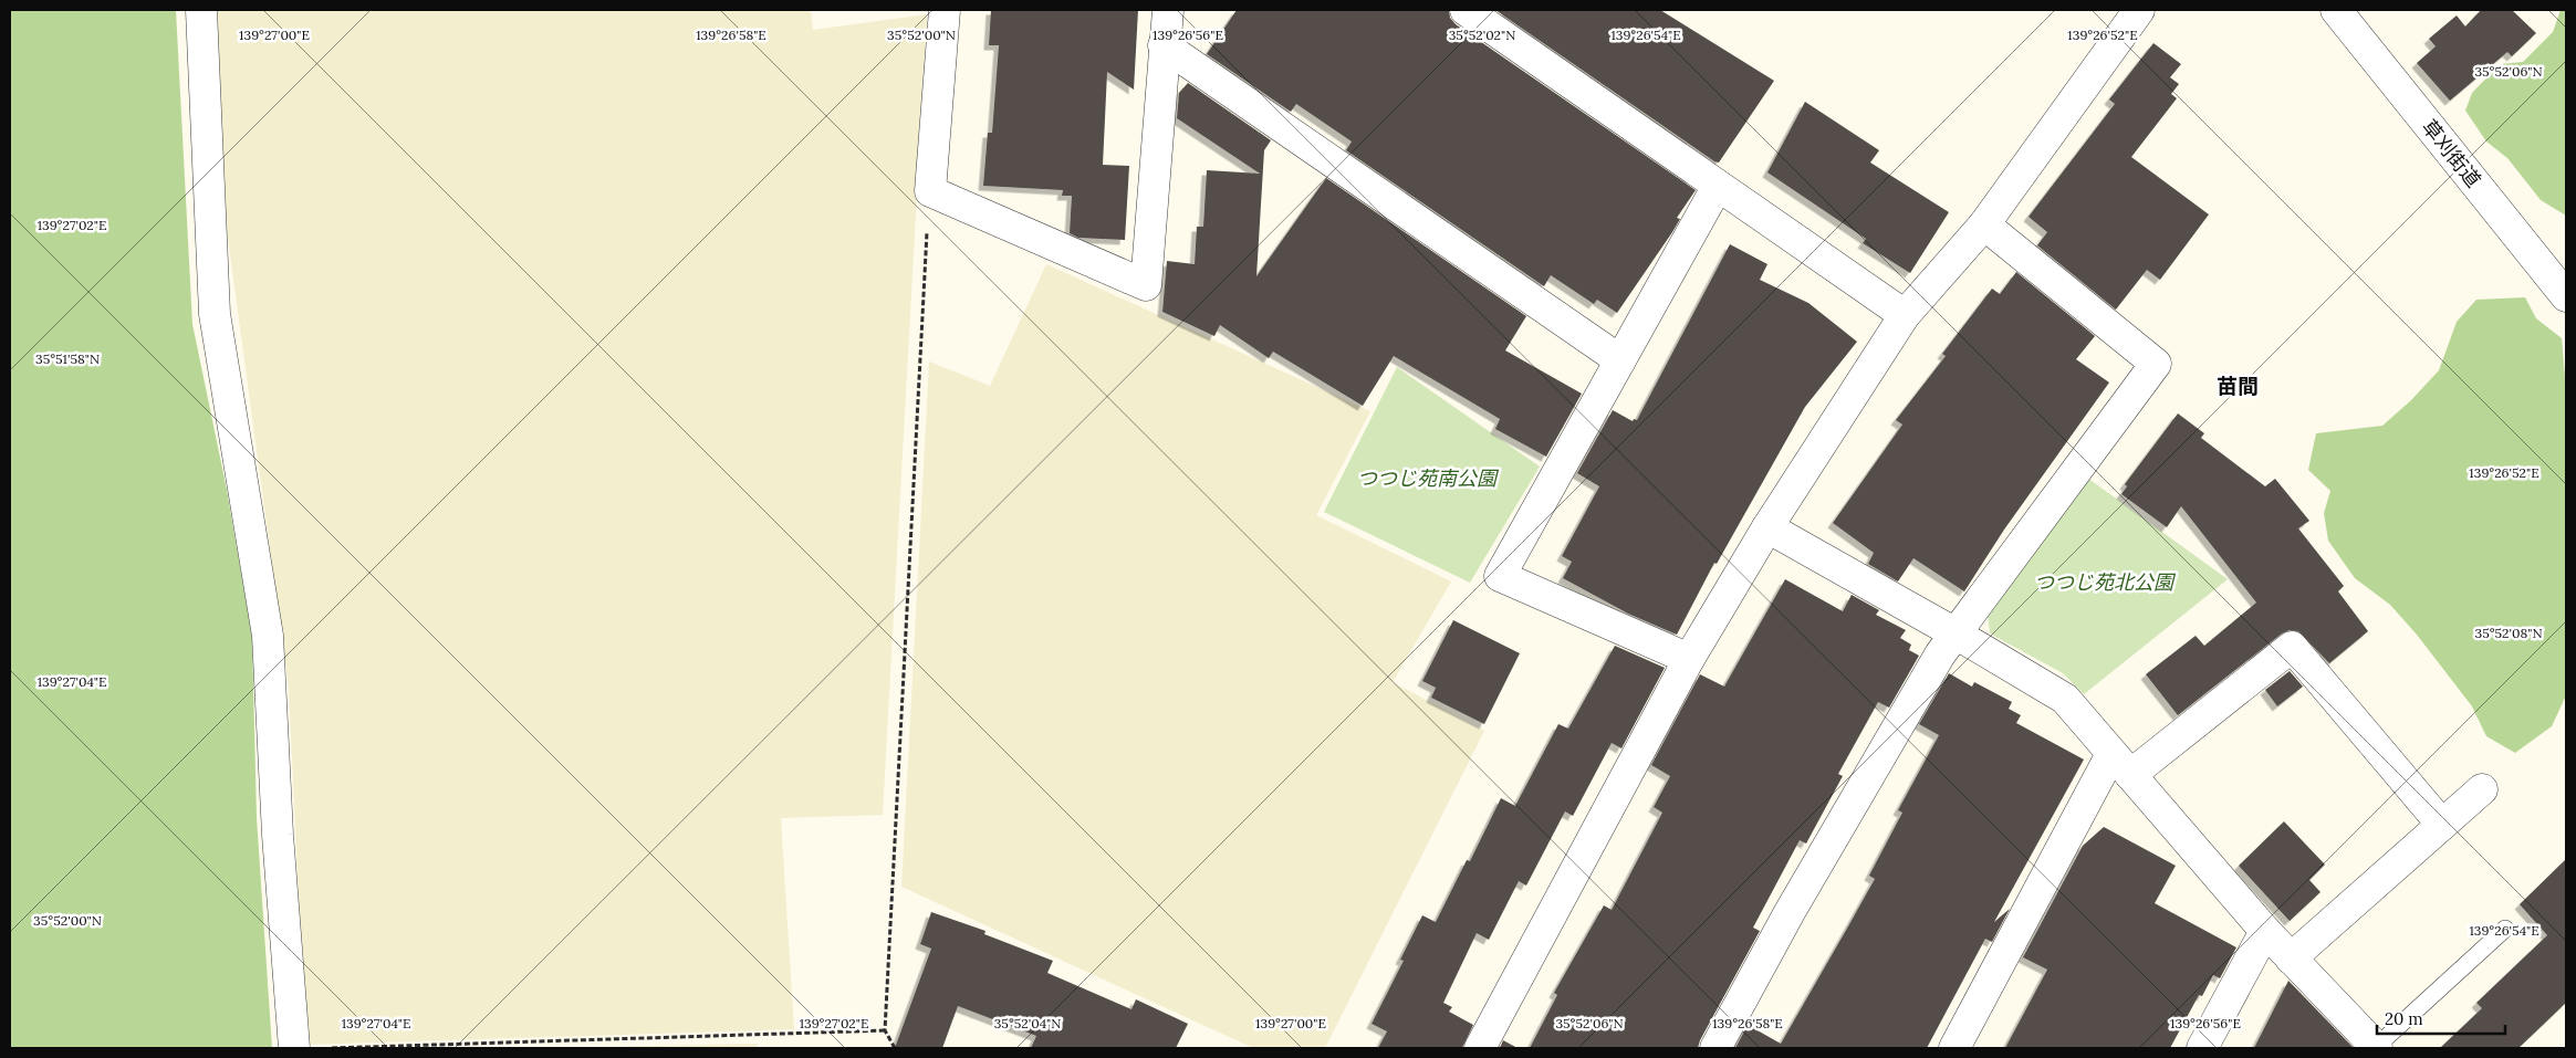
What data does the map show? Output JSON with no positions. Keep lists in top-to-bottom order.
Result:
{
  "streets": {
    "street": ["草刈街道"]
  },
  "districts": ["苗間"],
  "parks": ["つつじ苑南公園", "つつじ苑北公園"],
  "scale_bar": "20 m",
  "coordinates": [
    "139°27'00\"E",
    "139°26'58\"E",
    "35°52'00\"N",
    "139°26'56\"E",
    "35°52'02\"N",
    "139°26'54\"E",
    "139°26'52\"E",
    "35°52'06\"N",
    "139°27'02\"E",
    "35°51'58\"N",
    "35°52'08\"N",
    "139°27'04\"E",
    "35°52'04\"N"
  ]
}
